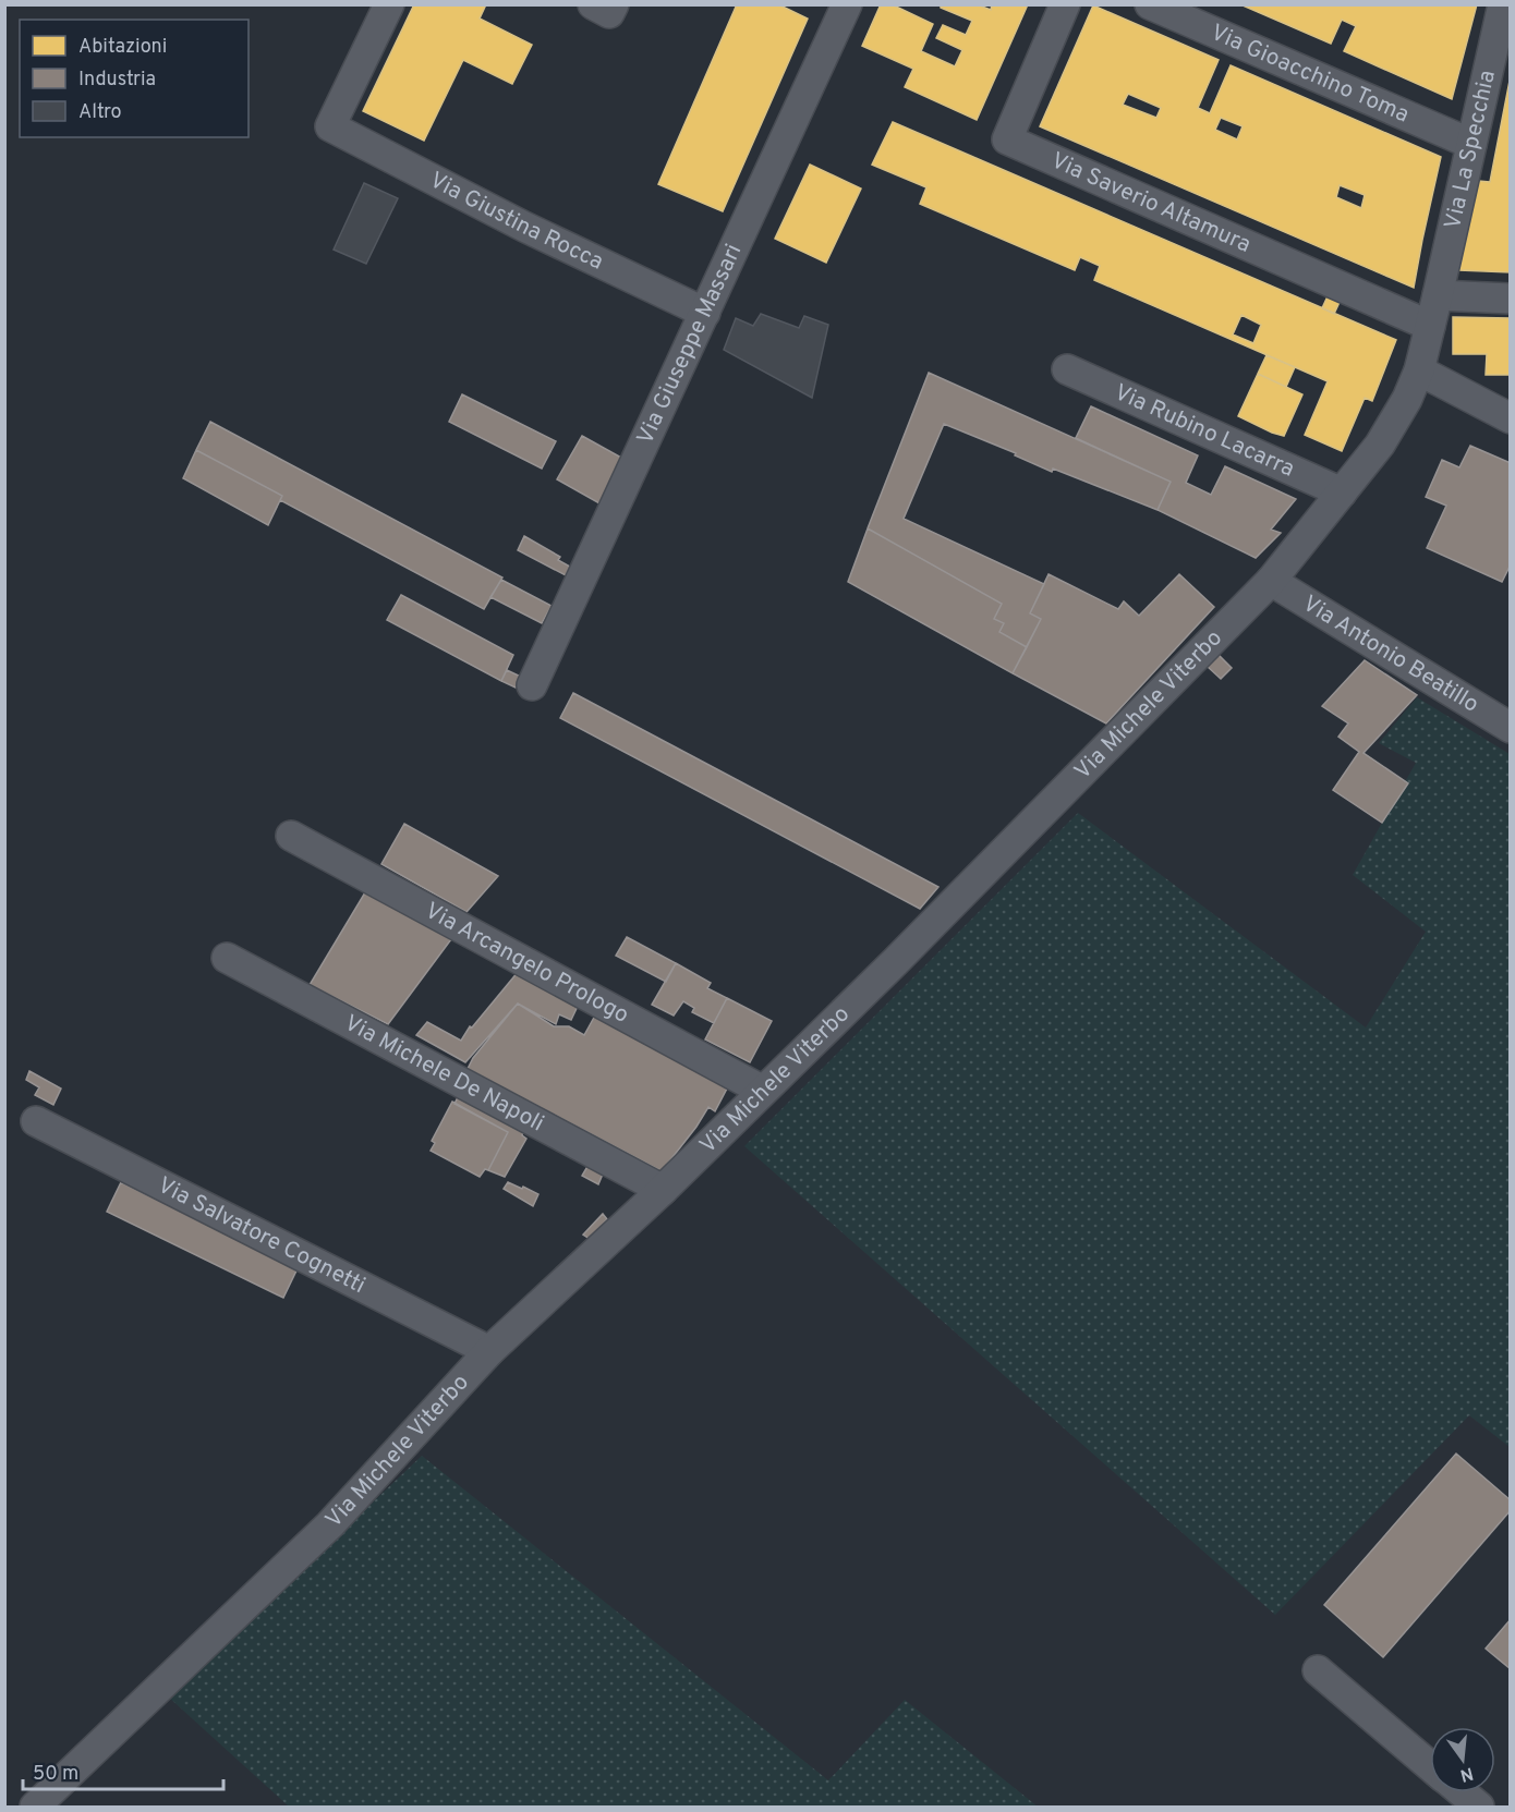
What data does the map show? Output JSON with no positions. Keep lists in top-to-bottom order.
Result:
{
  "streets": {
    "street": [
      "Via Gioacchino Toma",
      "Via La Specchia",
      "Via Saverio Altamura",
      "Via Giustina Rocca",
      "Via Giuseppe Massari",
      "Via Rubino Lacarra",
      "Via Antonio Beatillo",
      "Via Michele Viterbo",
      "Via Arcangelo Prologo",
      "Via Michele De Napoli",
      "Via Salvatore Cognetti"
    ]
  },
  "crossings": [
    ["Via Gioacchino Toma", "Via La Specchia"],
    ["Via La Specchia", "Via Michele Viterbo"],
    ["Via Saverio Altamura", "Via Michele Viterbo"],
    ["Via Giustina Rocca", "Via Giuseppe Massari"],
    ["Via Rubino Lacarra", "Via Michele Viterbo"],
    ["Via Antonio Beatillo", "Via Michele Viterbo"],
    ["Via Michele Viterbo", "Via Arcangelo Prologo"],
    ["Via Michele Viterbo", "Via Michele De Napoli"],
    ["Via Michele Viterbo", "Via Salvatore Cognetti"]
  ],
  "legend": ["Abitazioni", "Industria", "Altro"],
  "scale_bar": "50 m",
  "north": "bottom"
}
